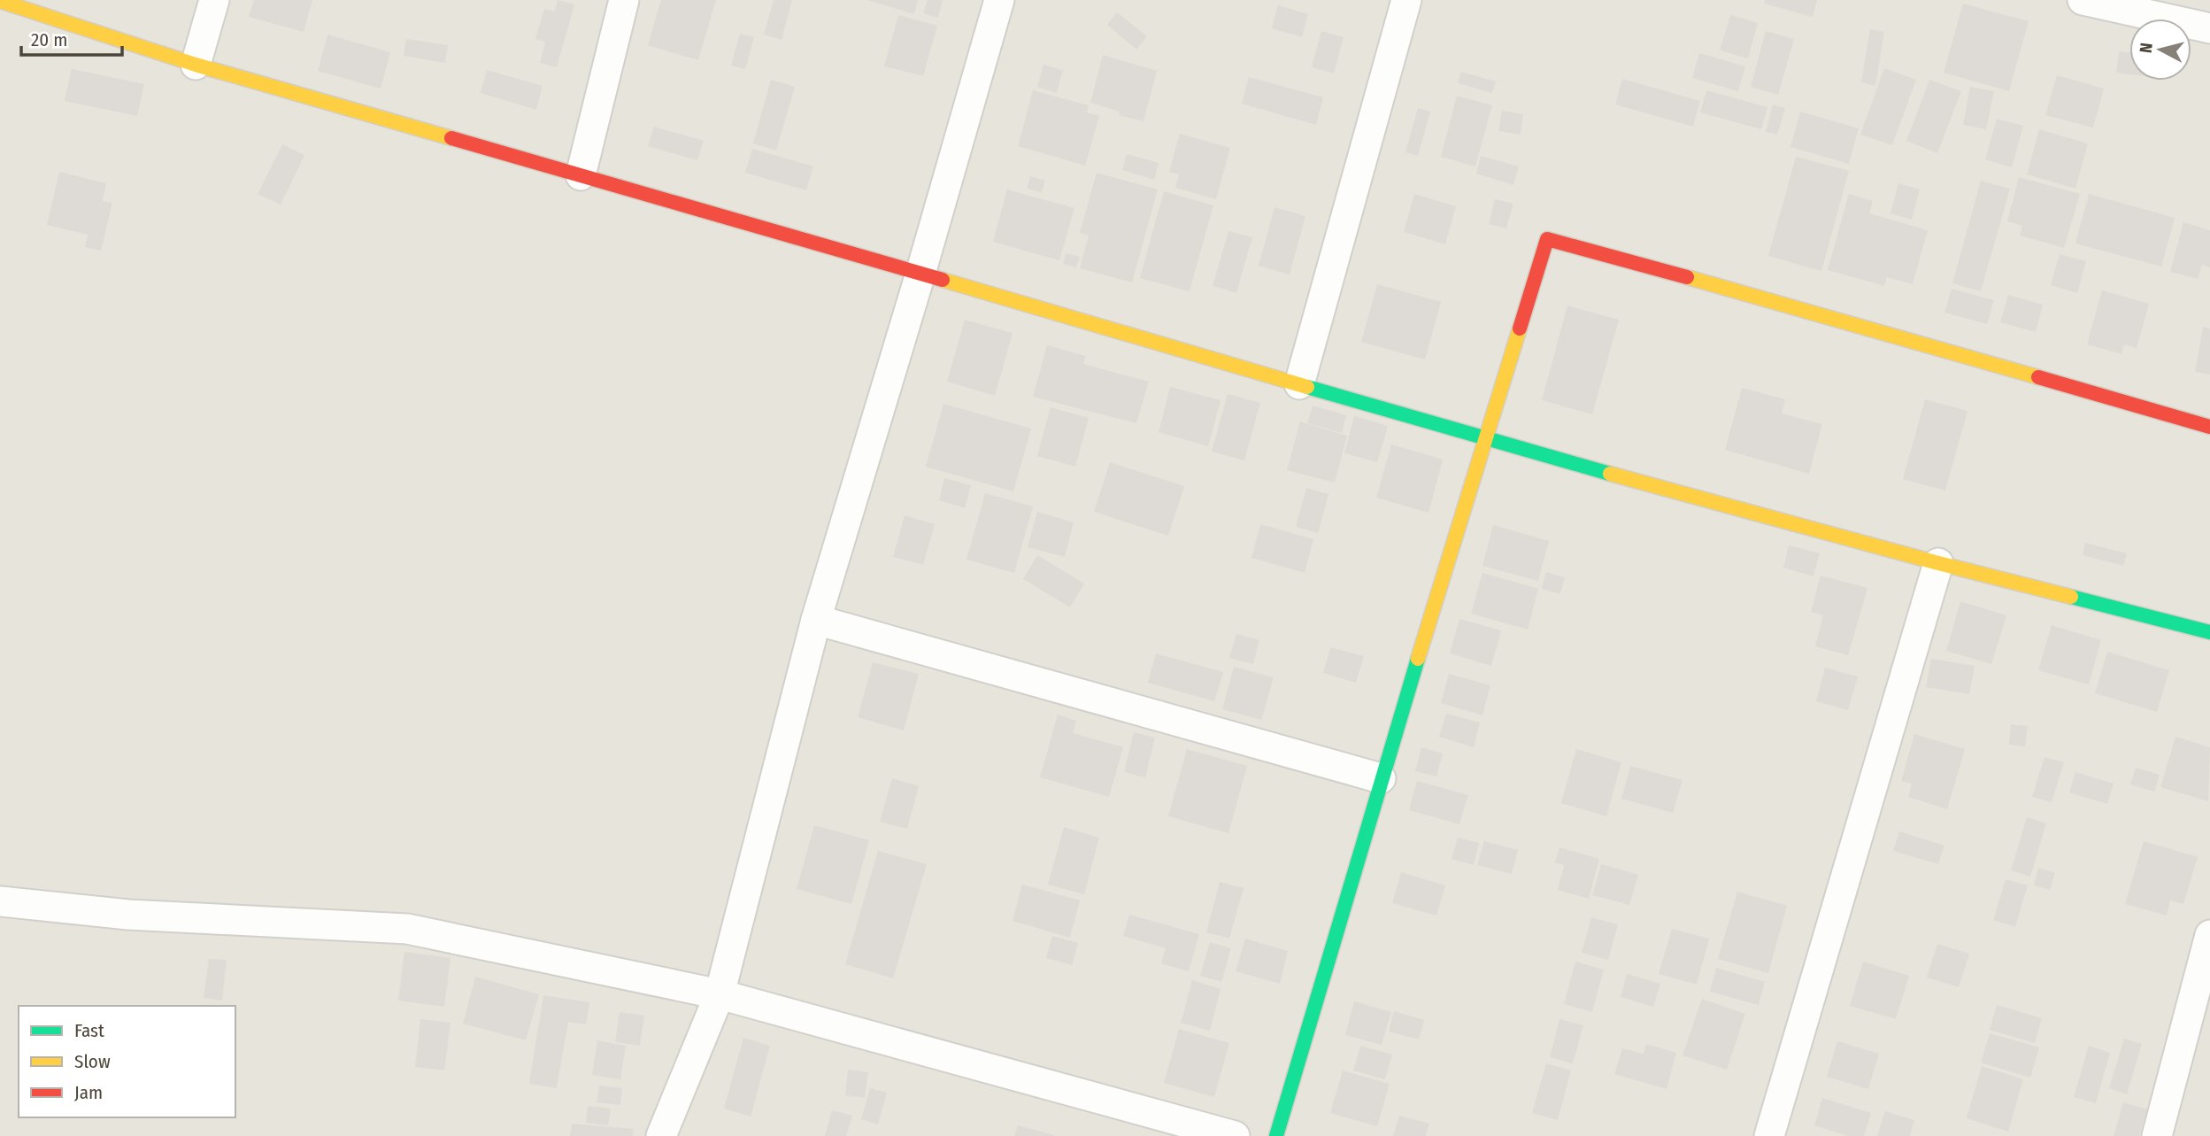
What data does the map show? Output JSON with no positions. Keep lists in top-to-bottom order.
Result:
{
  "legend": ["Fast", "Slow", "Jam"],
  "scale_bar": "20 m",
  "north": "left"
}
